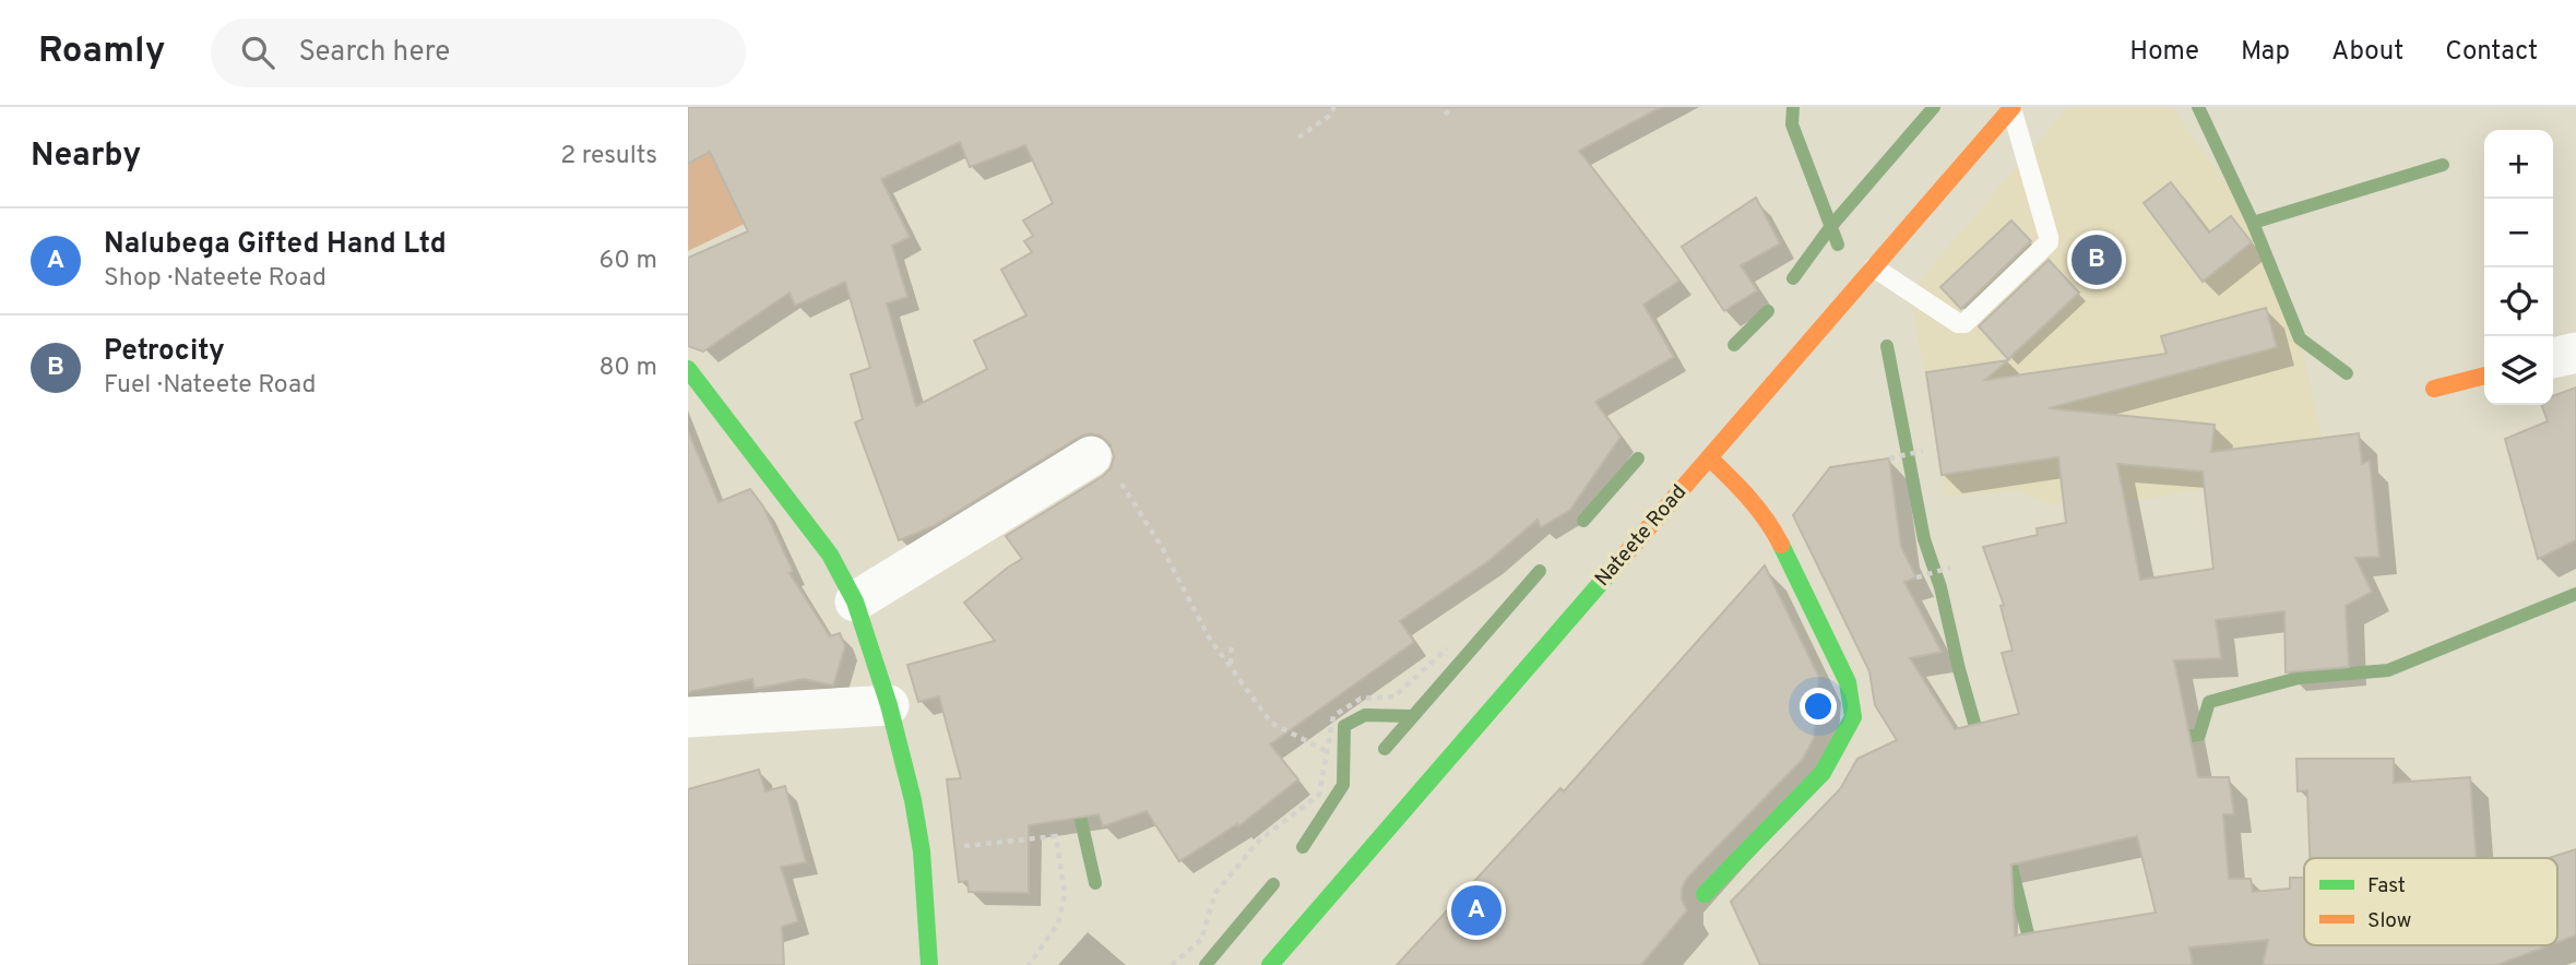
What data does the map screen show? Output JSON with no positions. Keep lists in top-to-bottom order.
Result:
{
  "streets": {
    "street": ["Nateete Road"]
  },
  "legend": ["Fast", "Slow"],
  "page": {
    "header": "Roamly",
    "search": "Search here",
    "nav": [
      "Home",
      "Map",
      "About",
      "Contact"
    ],
    "heading": ["Nearby", "2 results"],
    "map_buttons": ["+", "−"],
    "list": [
      {
        "mark": "A",
        "name": "Nalubega Gifted Hand Ltd",
        "note": "Shop · Nateete Road",
        "value": "60 m"
      },
      {
        "mark": "B",
        "name": "Petrocity",
        "note": "Fuel · Nateete Road",
        "value": "80 m"
      }
    ],
    "pins": ["B", "A"]
  }
}
